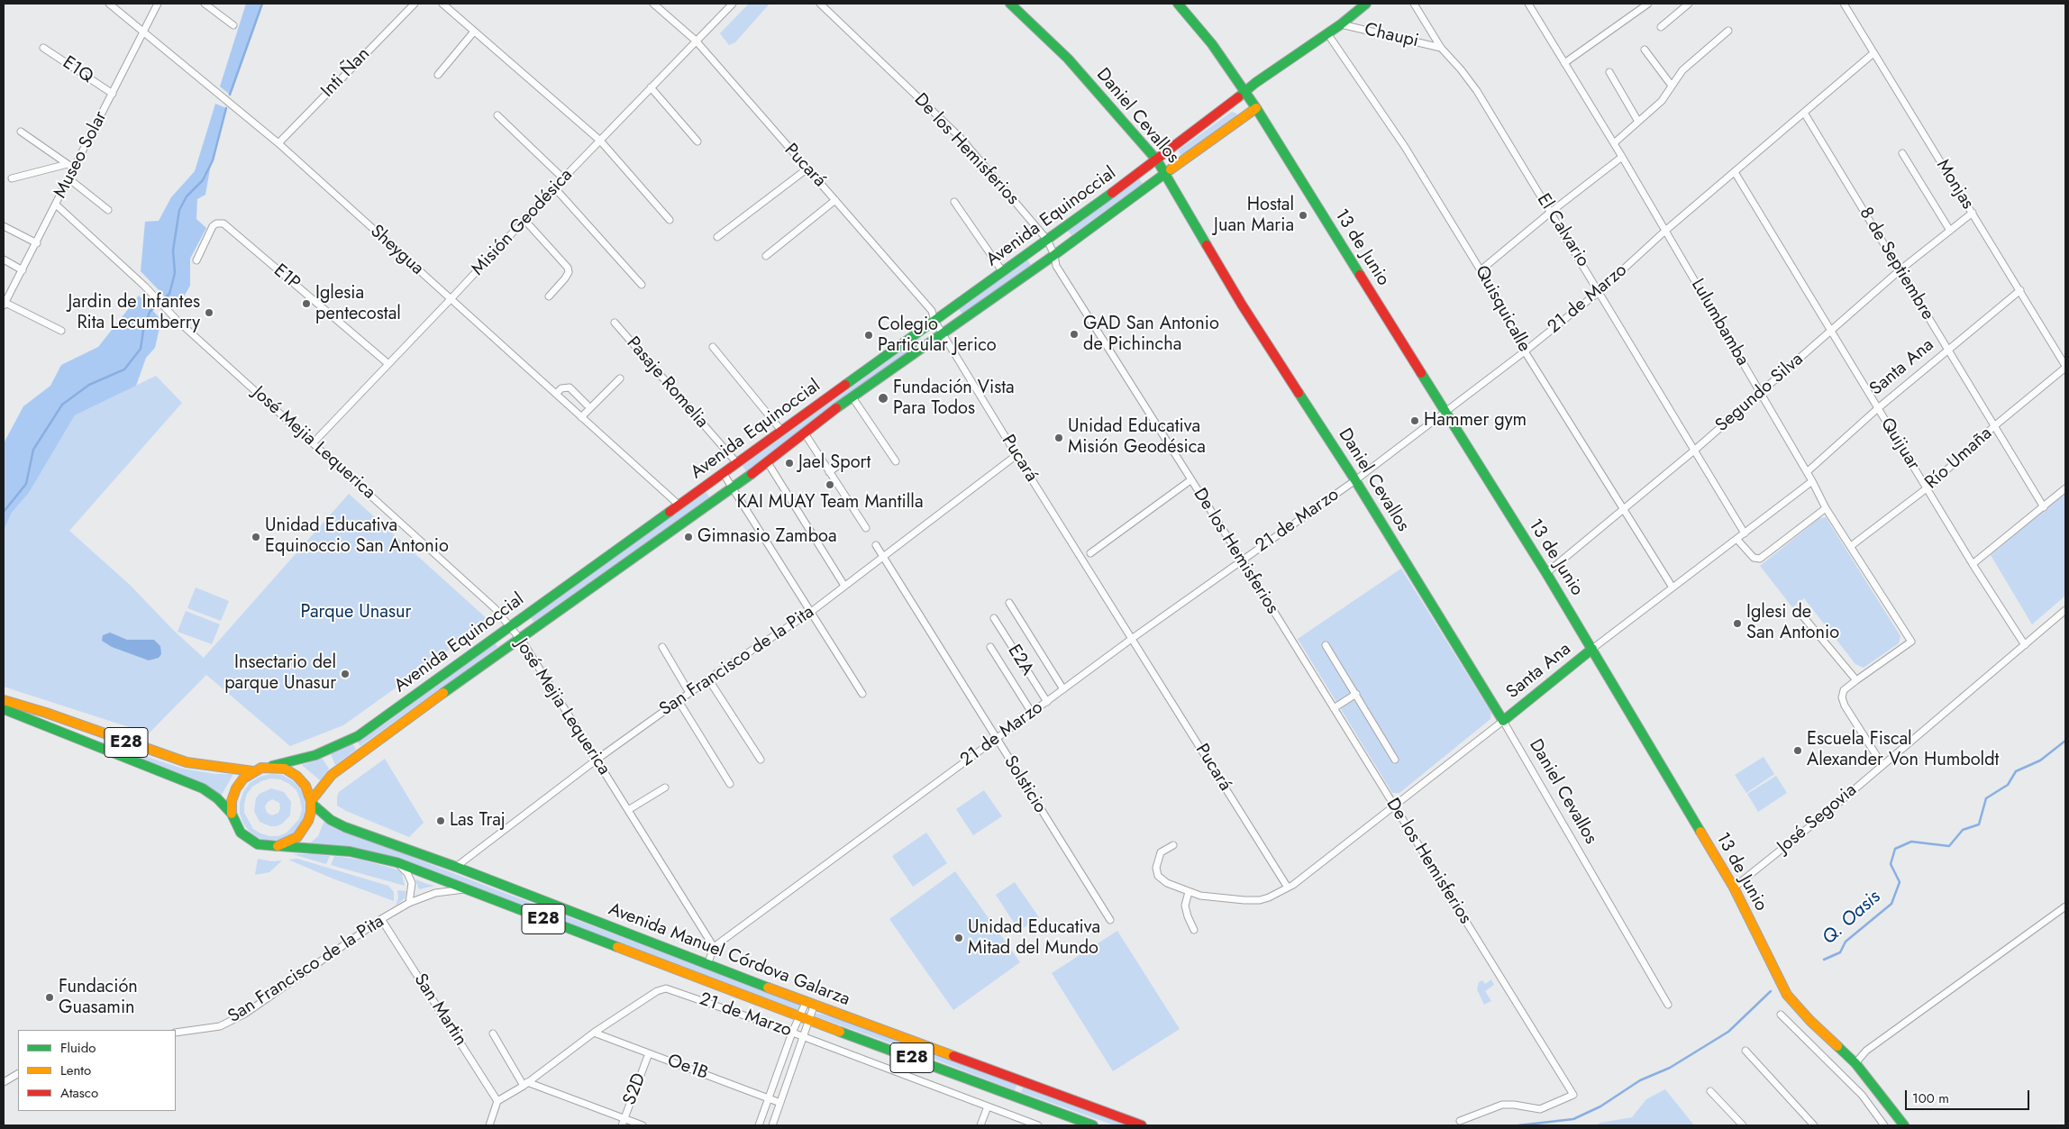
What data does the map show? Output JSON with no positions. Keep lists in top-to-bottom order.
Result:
{
  "streets": {
    "main road": [
      "Daniel Cevallos",
      "Avenida Equinoccial",
      "13 de Junio",
      "Santa Ana",
      "E28",
      "Avenida Manuel Córdova Galarza"
    ],
    "street": [
      "Chaupi",
      "E1Q",
      "Inti Ñan",
      "De los Hemisferios",
      "Museo Solar",
      "Pucará",
      "Monjas",
      "Misión Geodésica",
      "El Calvario",
      "Sheygua",
      "8 de Septiembre",
      "E1P",
      "21 de Marzo",
      "Quisquicalle",
      "Lulumbamba",
      "Pasaje Romelia",
      "Segundo Silva",
      "José Mejia Lequerica",
      "Quijuar",
      "Río Umaña",
      "E2A",
      "San Francisco de la Pita",
      "Solsticio",
      "José Segovia",
      "San Martin",
      "Oe1B",
      "S2D"
    ]
  },
  "crossings": [
    ["Chaupi", "Avenida Equinoccial"],
    ["Chaupi", "El Calvario"],
    ["E1Q", "Museo Solar"],
    ["Inti Ñan", "Sheygua"],
    ["Daniel Cevallos", "Avenida Equinoccial"],
    ["Daniel Cevallos", "21 de Marzo"],
    ["Daniel Cevallos", "Santa Ana"],
    ["De los Hemisferios", "Avenida Equinoccial"],
    ["De los Hemisferios", "21 de Marzo"],
    ["De los Hemisferios", "Santa Ana"],
    ["Museo Solar", "Sheygua"],
    ["Museo Solar", "José Mejia Lequerica"],
    ["Pucará", "Avenida Equinoccial"],
    ["Pucará", "Misión Geodésica"],
    ["Pucará", "21 de Marzo"],
    ["Pucará", "Santa Ana"],
    ["Pucará", "San Francisco de la Pita"],
    ["Monjas", "21 de Marzo"],
    ["Monjas", "Santa Ana"],
    ["Monjas", "Segundo Silva"],
    ["Monjas", "Río Umaña"],
    ["Avenida Equinoccial", "13 de Junio"],
    ["Avenida Equinoccial", "Sheygua"],
    ["Avenida Equinoccial", "Quisquicalle"],
    ["Avenida Equinoccial", "Pasaje Romelia"],
    ["Avenida Equinoccial", "José Mejia Lequerica"],
    ["Avenida Equinoccial", "E28"],
    ["Avenida Equinoccial", "Avenida Manuel Córdova Galarza"],
    ["Misión Geodésica", "Sheygua"],
    ["Misión Geodésica", "E1P"],
    ["Misión Geodésica", "José Mejia Lequerica"],
    ["El Calvario", "21 de Marzo"],
    ["El Calvario", "Santa Ana"],
    ["El Calvario", "Segundo Silva"],
    ["13 de Junio", "21 de Marzo"],
    ["13 de Junio", "Santa Ana"],
    ["13 de Junio", "Segundo Silva"],
    ["13 de Junio", "José Segovia"],
    ["8 de Septiembre", "21 de Marzo"],
    ["8 de Septiembre", "Santa Ana"],
    ["8 de Septiembre", "Segundo Silva"],
    ["8 de Septiembre", "Río Umaña"],
    ["21 de Marzo", "Quisquicalle"],
    ["21 de Marzo", "Lulumbamba"],
    ["21 de Marzo", "José Mejia Lequerica"],
    ["21 de Marzo", "Quijuar"],
    ["21 de Marzo", "E2A"],
    ["21 de Marzo", "Solsticio"],
    ["21 de Marzo", "Avenida Manuel Córdova Galarza"],
    ["21 de Marzo", "San Martin"],
    ["21 de Marzo", "Oe1B"],
    ["Quisquicalle", "Santa Ana"],
    ["Quisquicalle", "Segundo Silva"],
    ["Lulumbamba", "Santa Ana"],
    ["Lulumbamba", "Segundo Silva"],
    ["Lulumbamba", "Río Umaña"],
    ["Santa Ana", "Quijuar"],
    ["Segundo Silva", "Quijuar"],
    ["José Mejia Lequerica", "San Francisco de la Pita"],
    ["Quijuar", "Río Umaña"],
    ["Quijuar", "José Segovia"],
    ["San Francisco de la Pita", "Solsticio"],
    ["San Francisco de la Pita", "Avenida Manuel Córdova Galarza"],
    ["San Francisco de la Pita", "San Martin"],
    ["E28", "Avenida Manuel Córdova Galarza"],
    ["Oe1B", "S2D"]
  ],
  "water": ["Q. Oasis"],
  "parks": ["Parque Unasur"],
  "places": [
    "Hostal Juan Maria",
    "Iglesia pentecostal",
    "Jardin de Infantes Rita Lecumberry",
    "GAD San Antonio de Pichincha",
    "Colegio Particular Jerico",
    "Fundación Vista Para Todos",
    "Hammer gym",
    "Unidad Educativa Misión Geodésica",
    "Jael Sport",
    "KAI MUAY Team Mantilla",
    "Unidad Educativa Equinoccio San Antonio",
    "Gimnasio Zamboa",
    "Iglesi de San Antonio",
    "Insectario del parque Unasur",
    "Escuela Fiscal Alexander Von Humboldt",
    "Las Traj",
    "Unidad Educativa Mitad del Mundo",
    "Fundación Guasamin"
  ],
  "legend": ["Fluido", "Lento", "Atasco"],
  "scale_bar": "100 m"
}
